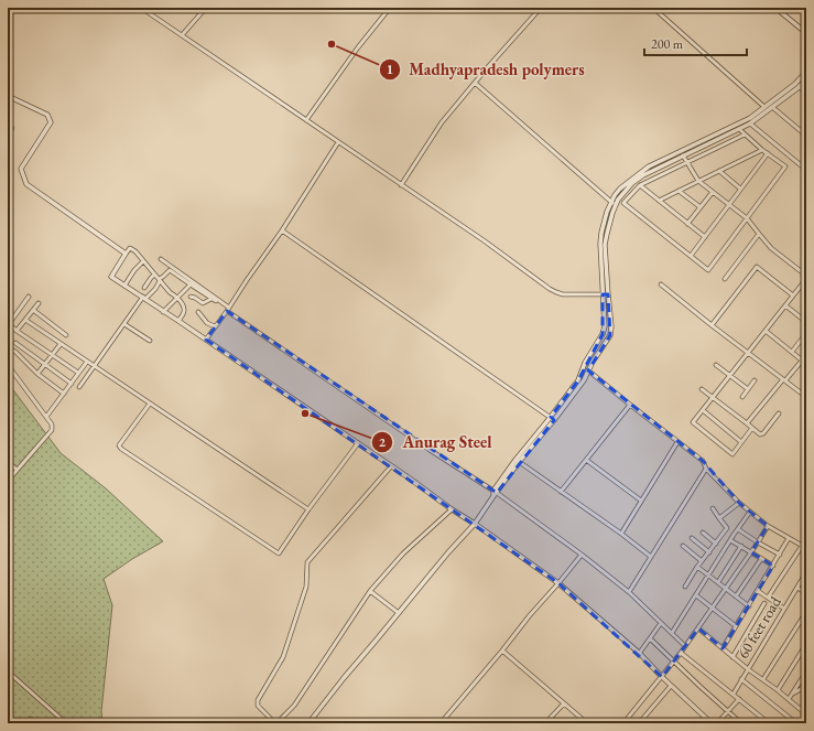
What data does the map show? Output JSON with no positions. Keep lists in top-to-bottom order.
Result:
{
  "streets": {
    "street": ["60 feet road"]
  },
  "places": ["Madhyapradesh polymers", "Anurag Steel"],
  "scale_bar": "200 m"
}
